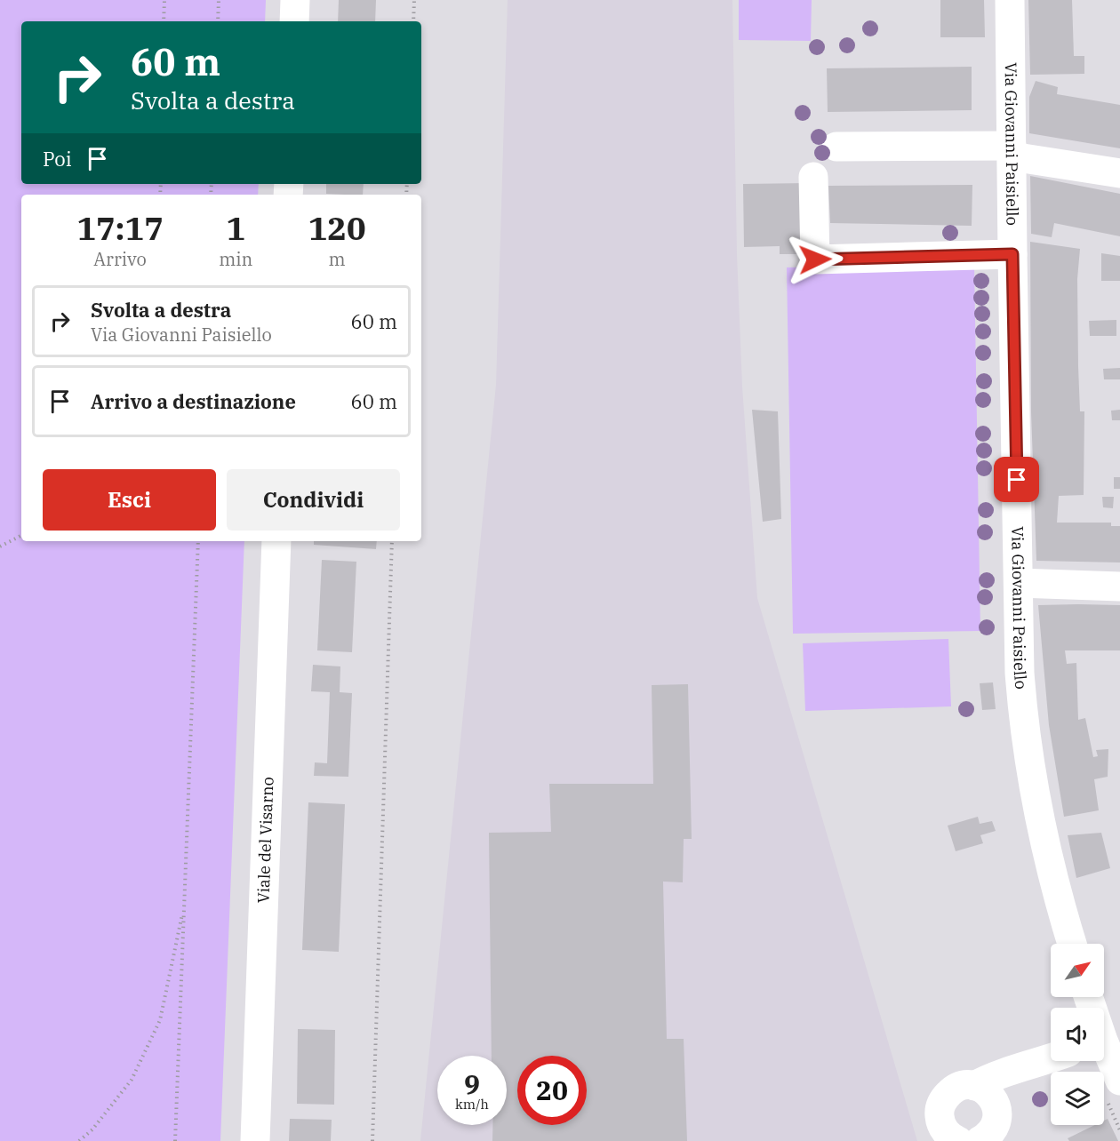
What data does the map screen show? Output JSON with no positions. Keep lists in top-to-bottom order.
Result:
{
  "streets": {
    "street": ["Via Giovanni Paisiello", "Viale del Visarno"]
  },
  "north": "top right",
  "page": {
    "turn": ["60 m", "Svolta a destra"],
    "then": "Poi",
    "eta": [
      "17:17",
      "Arrivo",
      "1",
      "min",
      "120",
      "m"
    ],
    "list": [
      {
        "name": "Svolta a destra",
        "note": "Via Giovanni Paisiello",
        "value": "60 m"
      },
      {
        "name": "Arrivo a destinazione",
        "value": "60 m"
      }
    ],
    "buttons": ["Esci", "Condividi"],
    "speed": "9 km/h",
    "limit": "20"
  }
}
